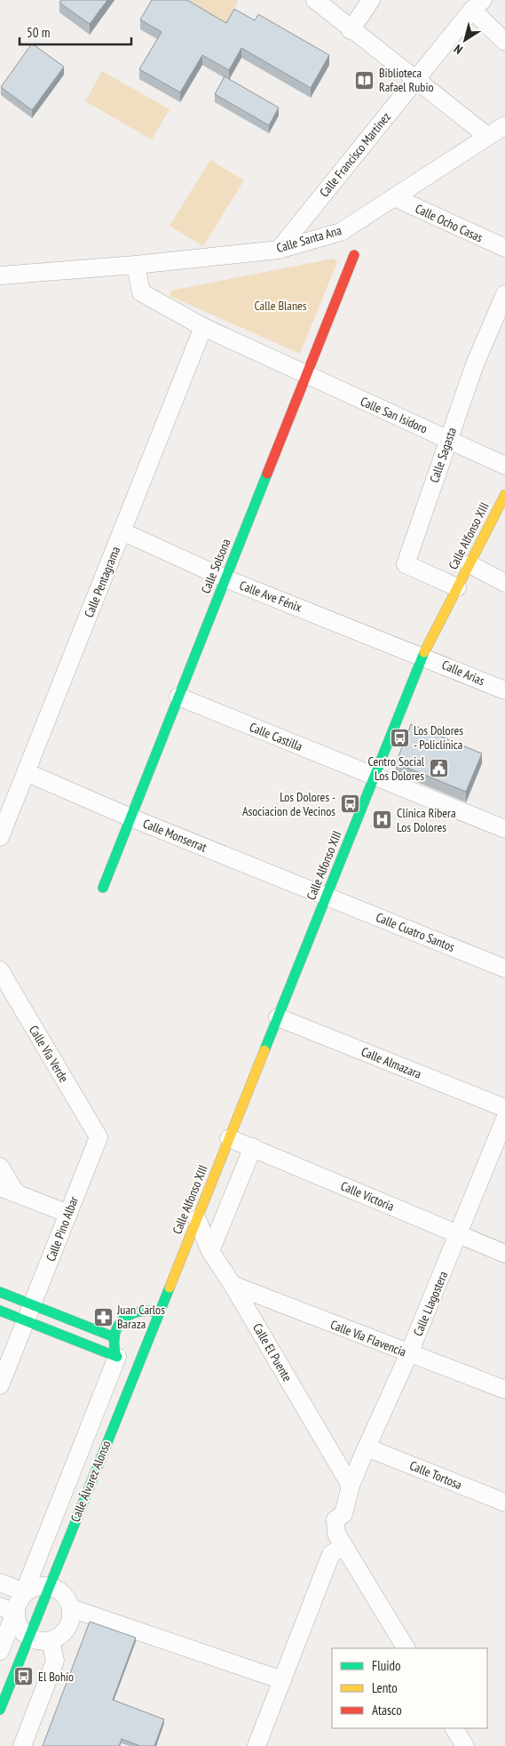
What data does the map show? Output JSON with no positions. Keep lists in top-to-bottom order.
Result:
{
  "streets": {
    "main road": ["Calle Alfonso XIII", "Calle Solsona", "Calle Álvarez Alonso"],
    "street": [
      "Calle Francisco Martínez",
      "Calle Ocho Casas",
      "Calle Santa Ana",
      "Calle San Isidoro",
      "Calle Sagasta",
      "Calle Pentagrama",
      "Calle Ave Fénix",
      "Calle Arias",
      "Calle Castilla",
      "Calle Monserrat",
      "Calle Cuatro Santos",
      "Calle Vía Verde",
      "Calle Almazara",
      "Calle Victoria",
      "Calle Pino Albar",
      "Calle Llagostera",
      "Calle Vía Flavencia",
      "Calle El Puente",
      "Calle Tortosa"
    ]
  },
  "crossings": [
    ["Calle Francisco Martínez", "Calle Santa Ana"],
    ["Calle Ocho Casas", "Calle Santa Ana"],
    ["Calle San Isidoro", "Calle Sagasta"],
    ["Calle San Isidoro", "Calle Solsona"],
    ["Calle Sagasta", "Calle Alfonso XIII"],
    ["Calle Alfonso XIII", "Calle Ave Fénix"],
    ["Calle Alfonso XIII", "Calle Arias"],
    ["Calle Alfonso XIII", "Calle Castilla"],
    ["Calle Alfonso XIII", "Calle Monserrat"],
    ["Calle Alfonso XIII", "Calle Cuatro Santos"],
    ["Calle Alfonso XIII", "Calle Almazara"],
    ["Calle Alfonso XIII", "Calle Victoria"],
    ["Calle Alfonso XIII", "Calle El Puente"],
    ["Calle Alfonso XIII", "Calle Álvarez Alonso"],
    ["Calle Solsona", "Calle Ave Fénix"],
    ["Calle Solsona", "Calle Castilla"],
    ["Calle Solsona", "Calle Monserrat"],
    ["Calle Pentagrama", "Calle Ave Fénix"],
    ["Calle Pentagrama", "Calle Monserrat"],
    ["Calle Ave Fénix", "Calle Arias"],
    ["Calle Monserrat", "Calle Cuatro Santos"],
    ["Calle Vía Verde", "Calle Pino Albar"],
    ["Calle Victoria", "Calle Llagostera"],
    ["Calle Llagostera", "Calle Vía Flavencia"],
    ["Calle Llagostera", "Calle El Puente"],
    ["Calle Llagostera", "Calle Tortosa"],
    ["Calle Vía Flavencia", "Calle El Puente"]
  ],
  "parks": ["Calle Blanes"],
  "places": {
    "library": ["Biblioteca Rafael Rubio"],
    "bus stop": ["Los Dolores - Policlínica", "Los Dolores - Asociacion de Vecinos", "El Bohío"],
    "public building": ["Centro Social Los Dolores"],
    "hospital": ["Clínica Ribera Los Dolores"],
    "pharmacy": ["Juan Carlos Baraza"]
  },
  "legend": ["Fluido", "Lento", "Atasco"],
  "scale_bar": "50 m",
  "north": "bottom left"
}
